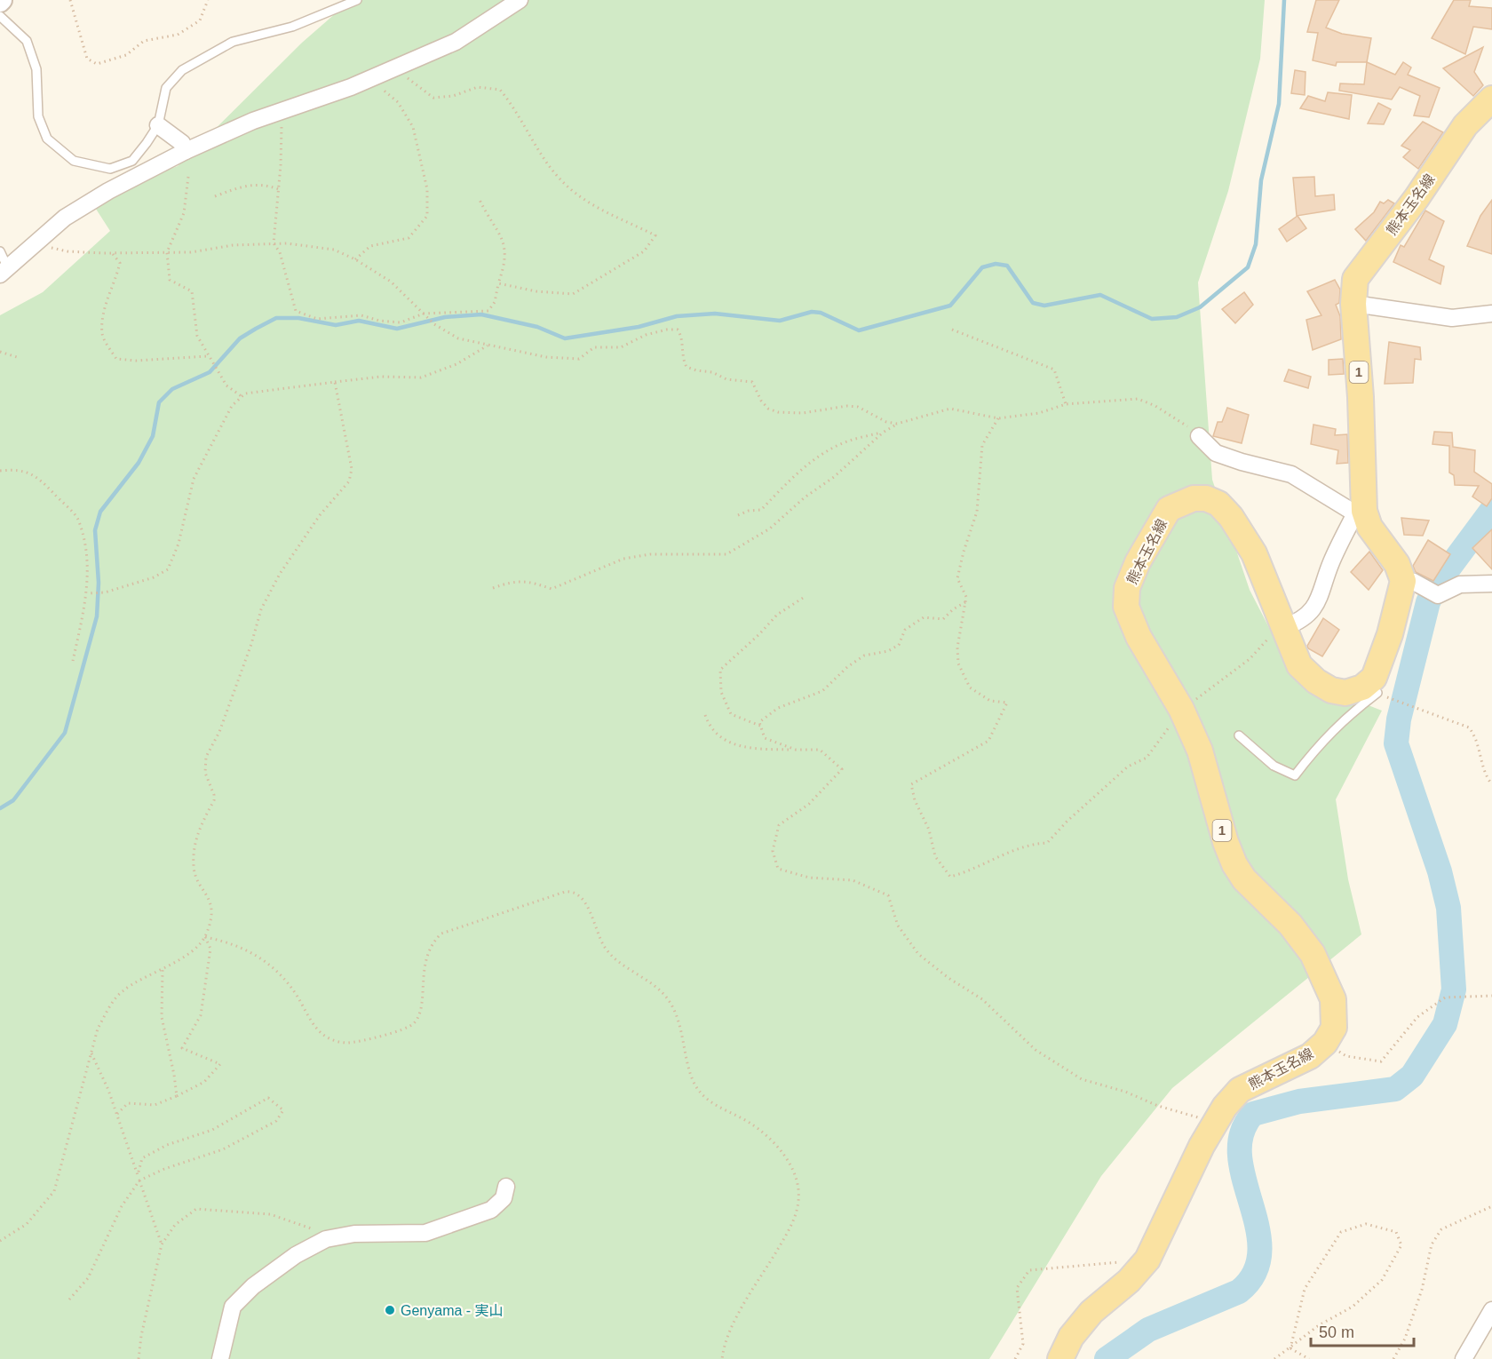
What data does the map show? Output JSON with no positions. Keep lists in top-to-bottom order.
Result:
{
  "streets": {
    "main road": ["熊本玉名線", "1"]
  },
  "places": ["Genyama - 実山"],
  "scale_bar": "50 m"
}
